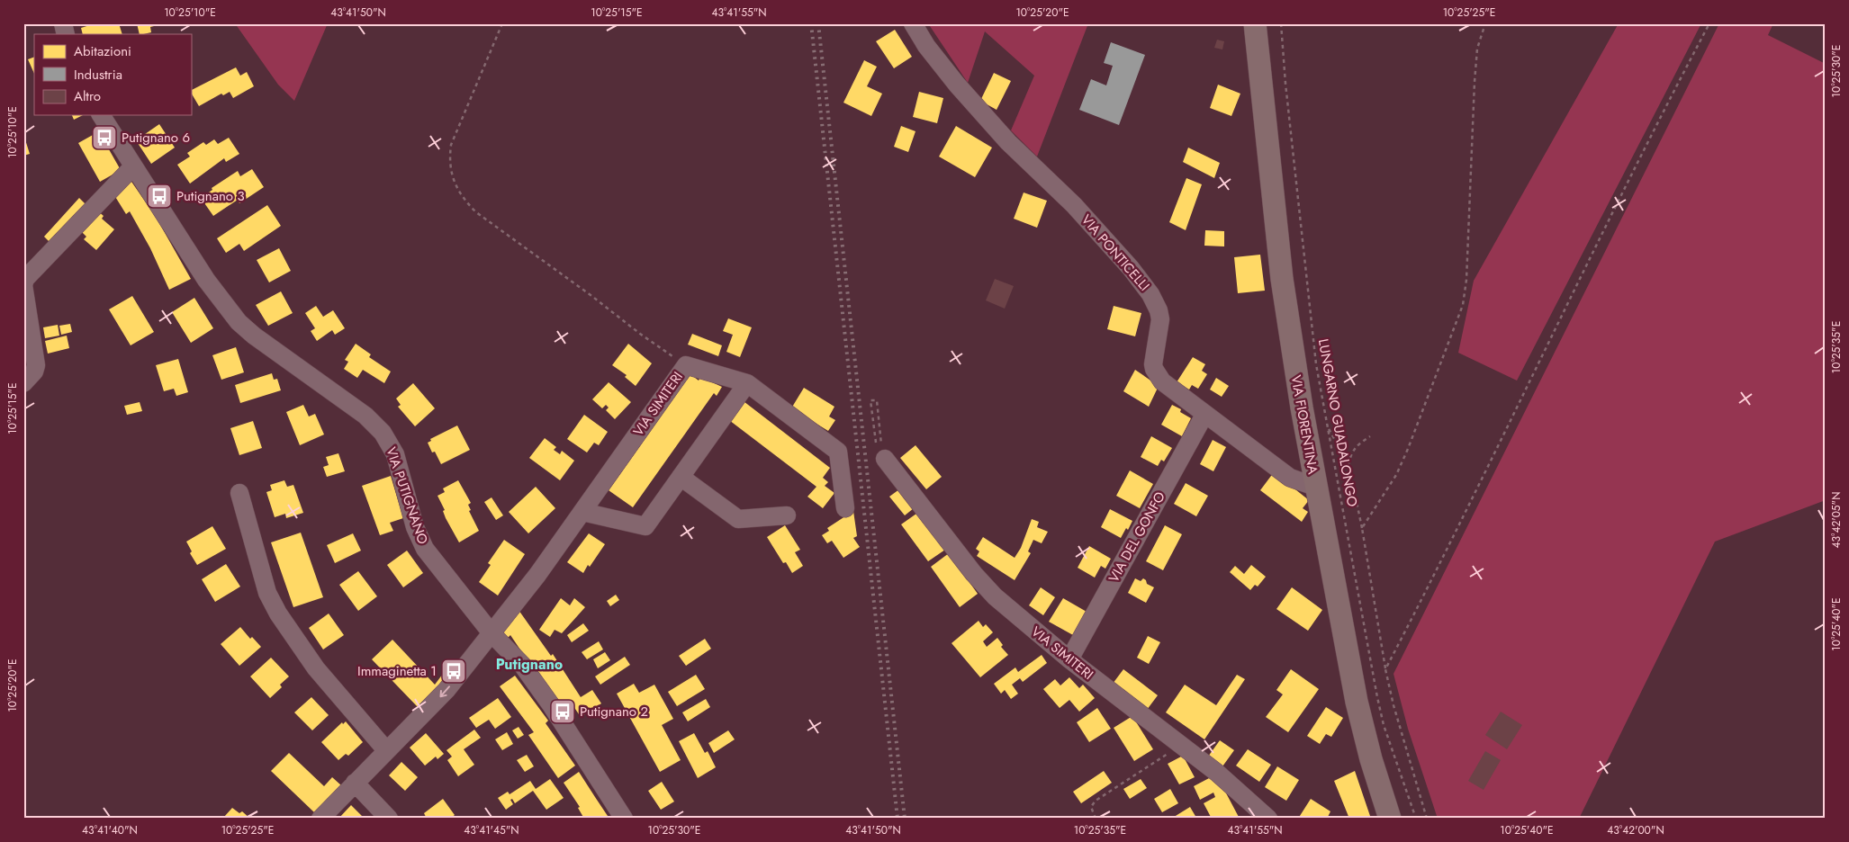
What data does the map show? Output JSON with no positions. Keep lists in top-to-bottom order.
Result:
{
  "streets": {
    "main road": ["VIA FIORENTINA"],
    "street": [
      "VIA PONTICELLI",
      "VIA SIMITERI",
      "VIA PUTIGNANO",
      "VIA DEL GONFO"
    ],
    "path": ["LUNGARNO GUADALONGO"]
  },
  "crossings": [
    ["VIA PONTICELLI", "VIA FIORENTINA"],
    ["VIA PONTICELLI", "VIA DEL GONFO"],
    ["VIA SIMITERI", "VIA PUTIGNANO"],
    ["VIA SIMITERI", "VIA DEL GONFO"]
  ],
  "districts": ["Putignano"],
  "places": {
    "bus stop": [
      "Putignano 6",
      "Putignano 3",
      "Immaginetta 1",
      "Putignano 2"
    ]
  },
  "legend": ["Abitazioni", "Industria", "Altro"],
  "coordinates": [
    "10°25'10\"E",
    "43°41'50\"N",
    "10°25'15\"E",
    "43°41'55\"N",
    "10°25'20\"E",
    "10°25'25\"E",
    "10°25'30\"E",
    "10°25'35\"E",
    "43°42'05\"N",
    "10°25'40\"E",
    "43°41'40\"N",
    "43°41'45\"N",
    "43°42'00\"N"
  ]
}
